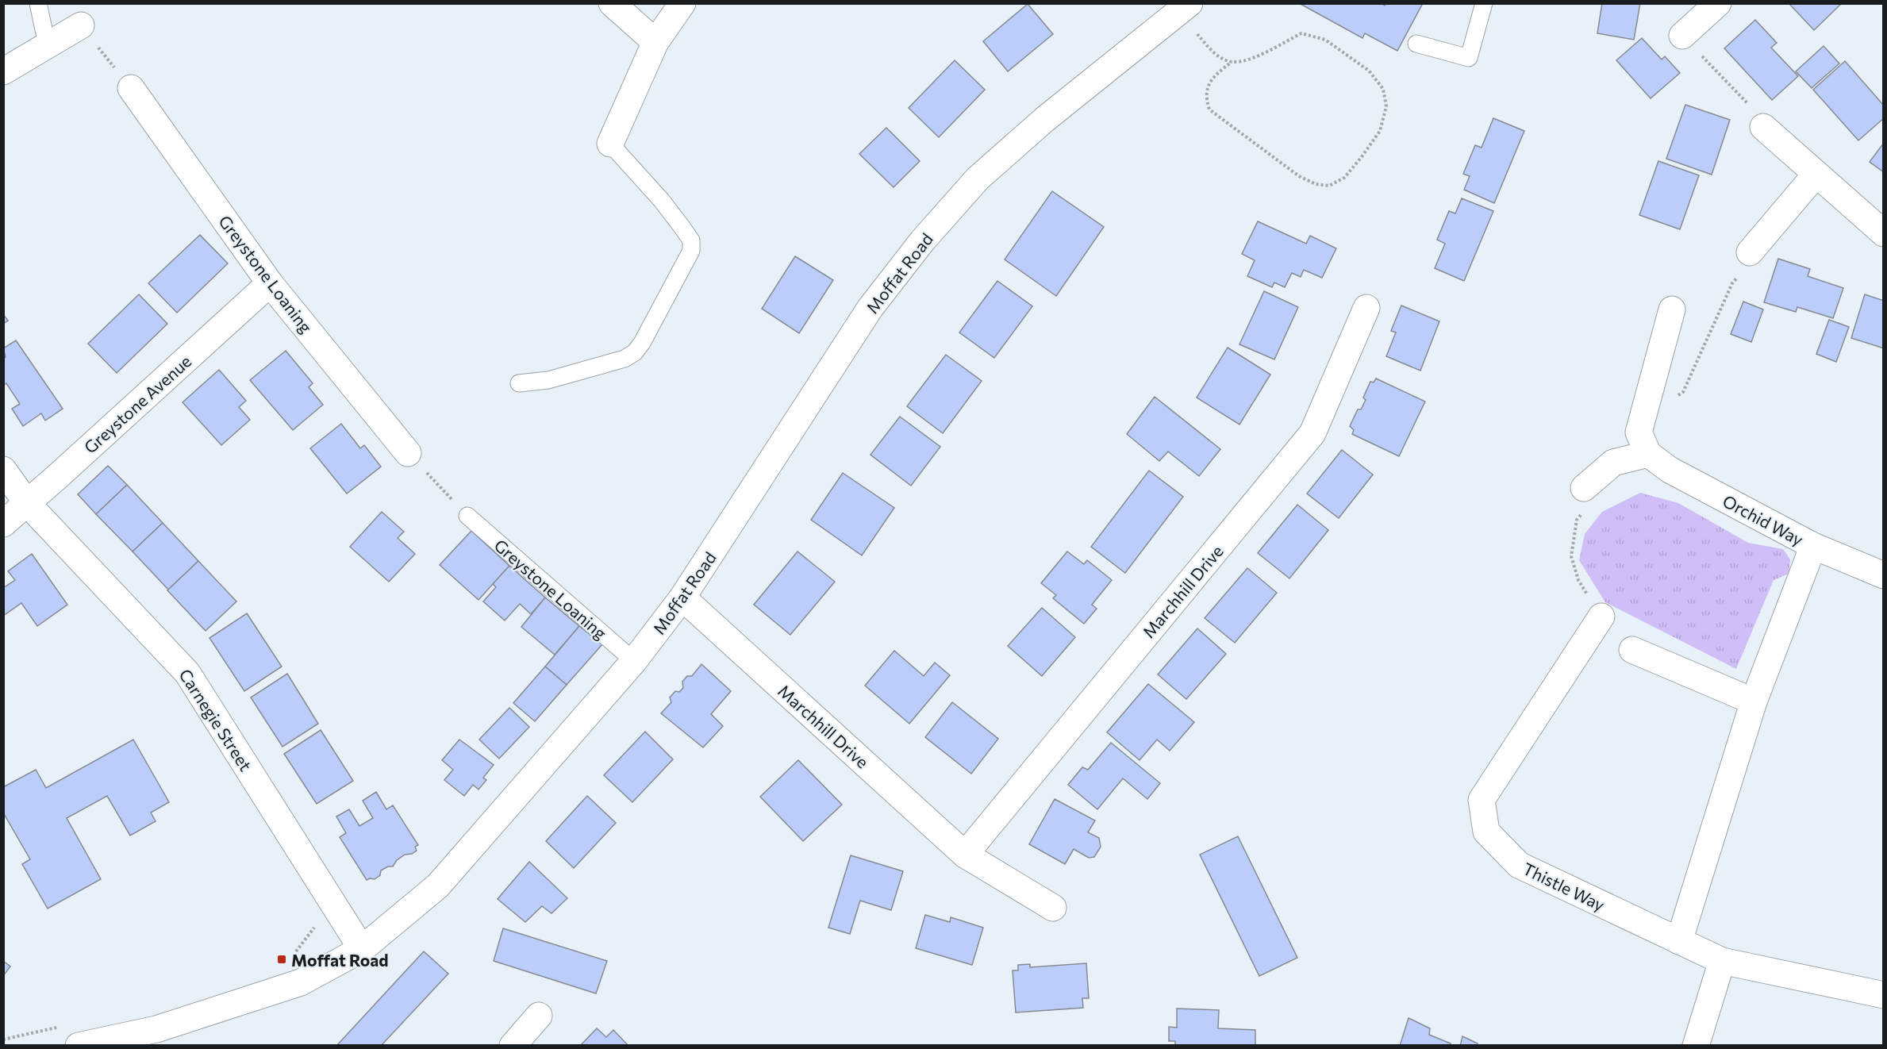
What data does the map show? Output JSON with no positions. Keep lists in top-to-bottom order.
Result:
{
  "streets": {
    "street": [
      "Moffat Road",
      "Greystone Loaning",
      "Greystone Avenue",
      "Orchid Way",
      "Marchhill Drive",
      "Carnegie Street",
      "Thistle Way"
    ]
  },
  "crossings": [
    ["Moffat Road", "Greystone Loaning"],
    ["Moffat Road", "Marchhill Drive"],
    ["Moffat Road", "Carnegie Street"],
    ["Greystone Loaning", "Greystone Avenue"],
    ["Greystone Avenue", "Carnegie Street"]
  ],
  "places": {
    "transit": ["Moffat Road"]
  }
}
